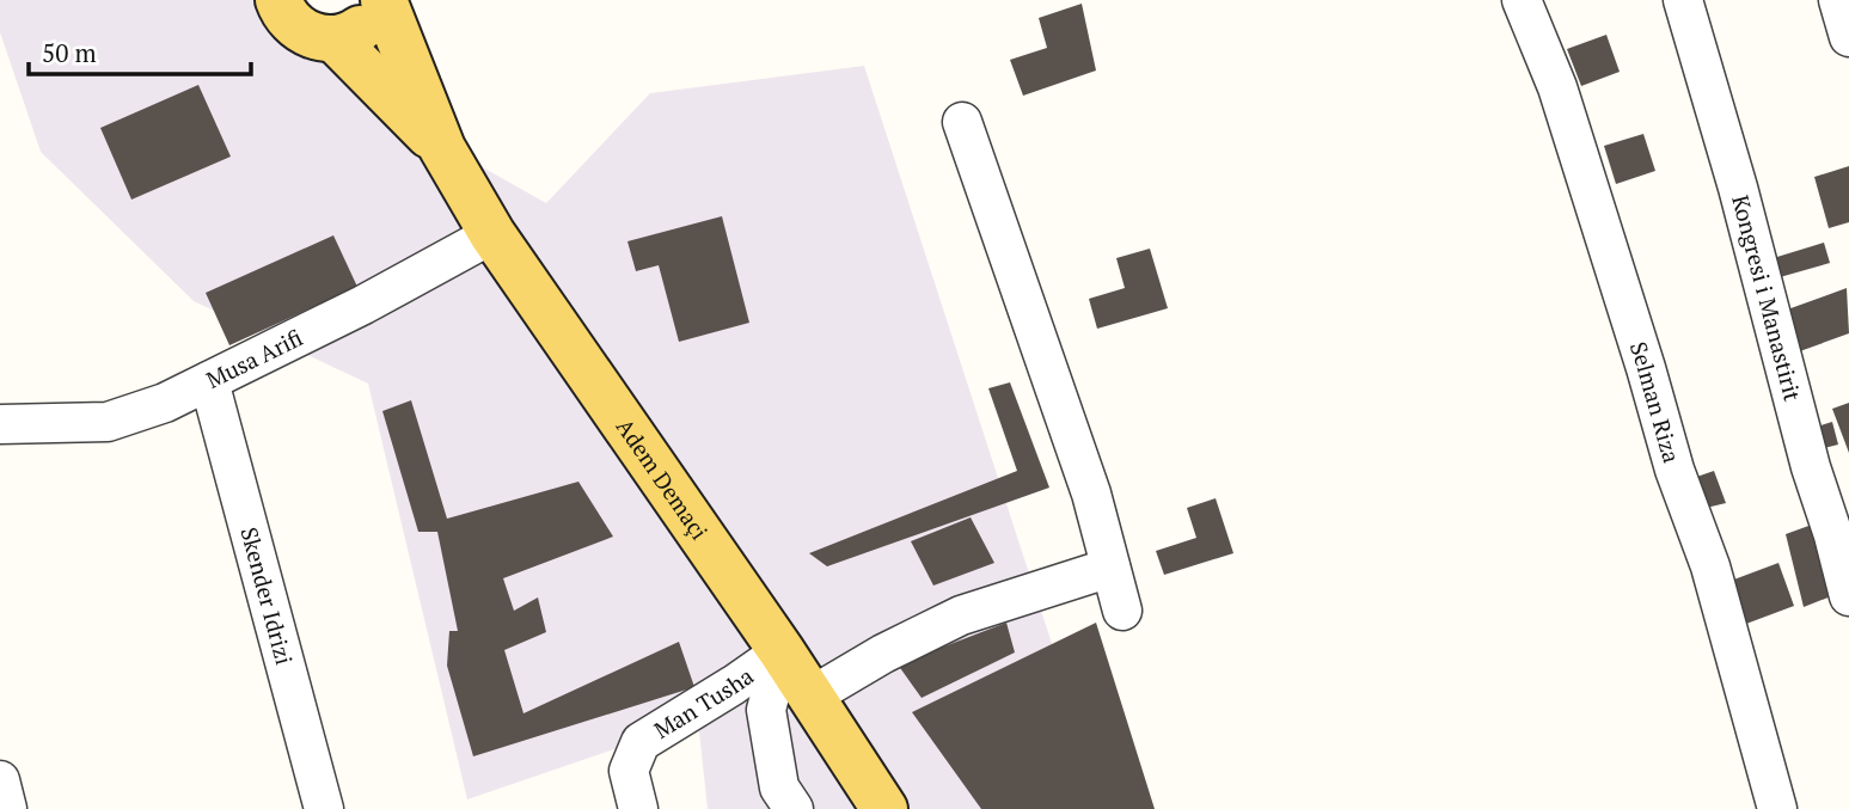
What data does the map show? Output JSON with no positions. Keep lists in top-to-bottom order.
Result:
{
  "streets": {
    "main road": ["Adem Demaçi"],
    "street": [
      "Kongresi i Manastirit",
      "Musa Arifi",
      "Selman Riza",
      "Skender Idrizi",
      "Man Tusha"
    ]
  },
  "crossings": [
    ["Musa Arifi", "Adem Demaçi"],
    ["Musa Arifi", "Skender Idrizi"],
    ["Adem Demaçi", "Man Tusha"]
  ],
  "scale_bar": "50 m"
}
